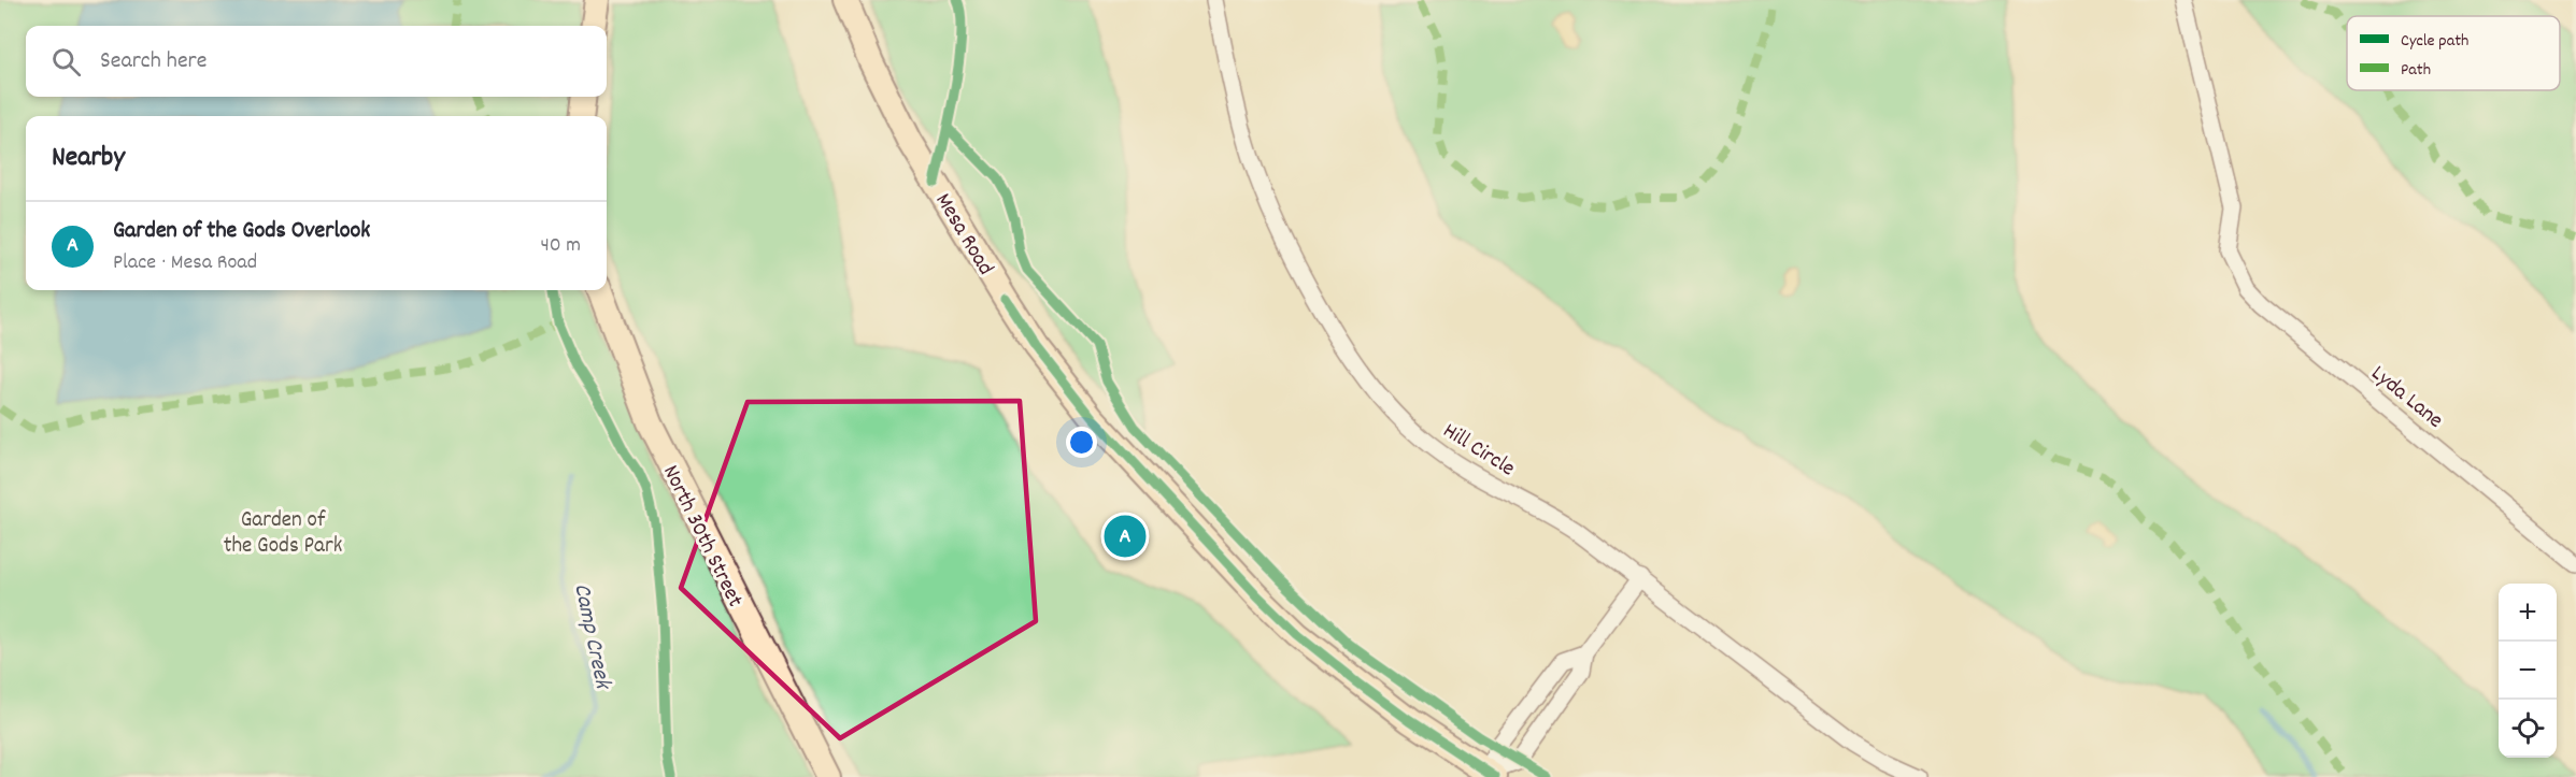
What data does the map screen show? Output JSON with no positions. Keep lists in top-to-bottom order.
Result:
{
  "streets": {
    "main road": ["Mesa Road", "North 30th Street"],
    "street": ["Lyda Lane", "Hill Circle"]
  },
  "water": ["Camp Creek"],
  "parks": ["Garden of the Gods Park"],
  "legend": ["Cycle path", "Path"],
  "page": {
    "search": "Search here",
    "heading": "Nearby",
    "list": [
      {
        "mark": "A",
        "name": "Garden of the Gods Overlook",
        "note": "Place · Mesa Road",
        "value": "40 m"
      }
    ],
    "pins": "A",
    "map_buttons": ["+", "−"]
  }
}
